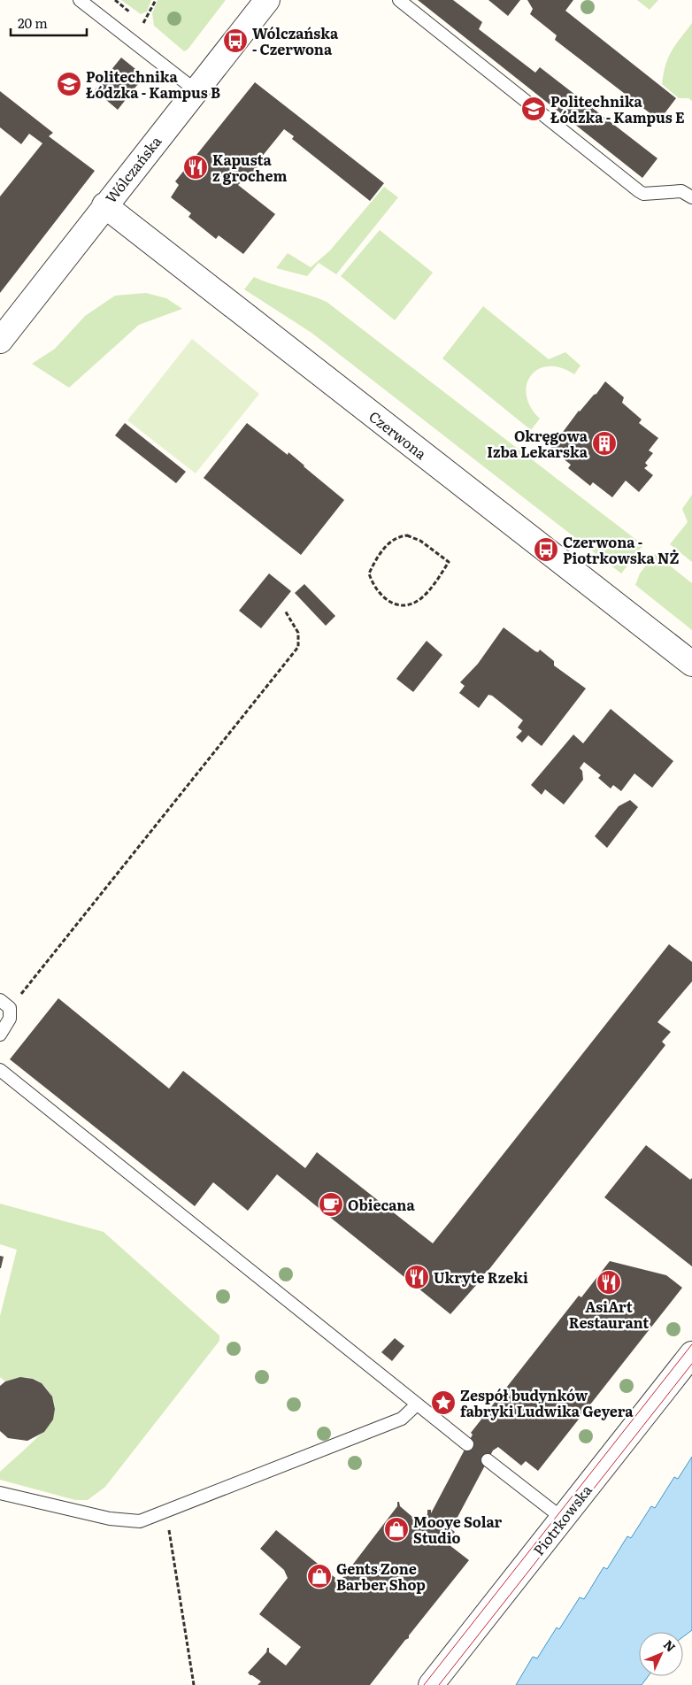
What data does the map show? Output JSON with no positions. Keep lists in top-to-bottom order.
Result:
{
  "streets": {
    "street": ["Wólczańska", "Czerwona", "Piotrkowska"]
  },
  "crossings": [
    ["Wólczańska", "Czerwona"]
  ],
  "places": {
    "bus stop": ["Wólczańska - Czerwona", "Czerwona - Piotrkowska NŻ"],
    "school or university": ["Politechnika Łódzka - Kampus B", "Politechnika Łódzka - Kampus E"],
    "restaurant": ["Kapusta z grochem", "Ukryte Rzeki", "AsiArt Restaurant"],
    "building": ["Okręgowa Izba Lekarska"],
    "cafe": ["Obiecana"],
    "place": ["Zespół budynków fabryki Ludwika Geyera"],
    "shop": ["Mooye Solar Studio", "Gents Zone Barber Shop"]
  },
  "scale_bar": "20 m",
  "north": "top right"
}
